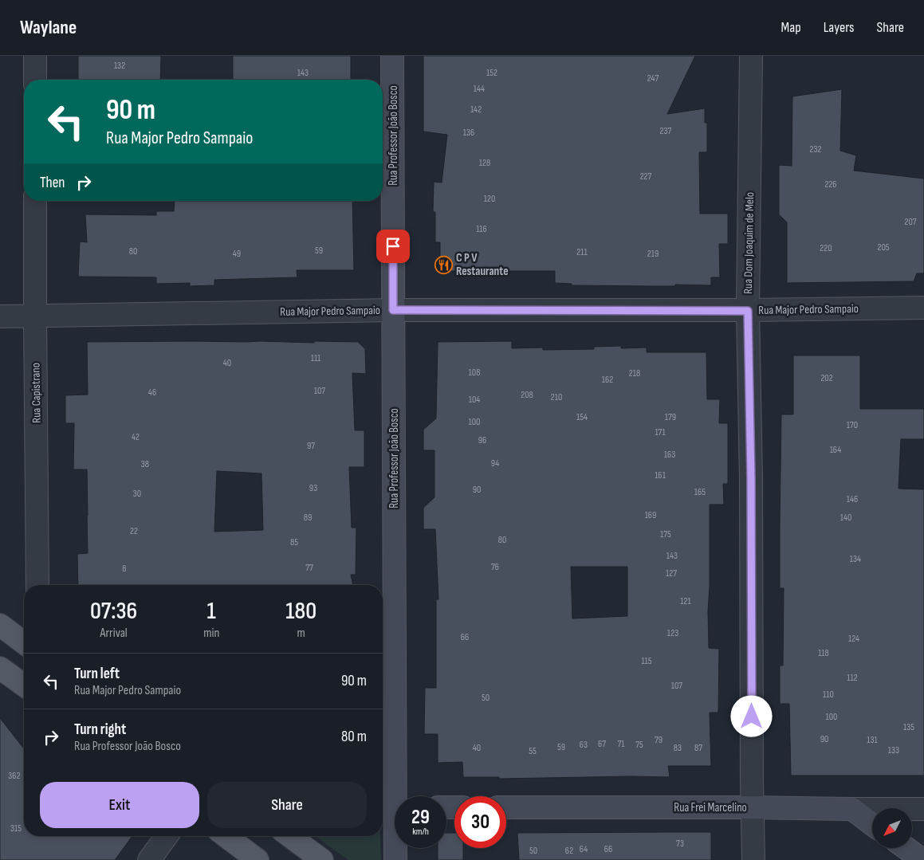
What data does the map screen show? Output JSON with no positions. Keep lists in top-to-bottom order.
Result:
{
  "streets": {
    "street": [
      "Rua Professor João Bosco",
      "Rua Dom Joaquim de Melo",
      "Rua Major Pedro Sampaio",
      "Rua Capistrano",
      "Rua Frei Marcelino"
    ]
  },
  "crossings": [
    ["Rua Professor João Bosco", "Rua Major Pedro Sampaio"],
    ["Rua Dom Joaquim de Melo", "Rua Major Pedro Sampaio"],
    ["Rua Dom Joaquim de Melo", "Rua Frei Marcelino"],
    ["Rua Major Pedro Sampaio", "Rua Capistrano"]
  ],
  "places": {
    "restaurant": ["C P V Restaurante"]
  },
  "house_numbers": [
    "132",
    "143",
    "152",
    "247",
    "144",
    "142",
    "237",
    "136",
    "232",
    "128",
    "227",
    "226",
    "120",
    "207",
    "116",
    "205",
    "220",
    "59",
    "80",
    "211",
    "49",
    "219",
    "111",
    "40",
    "108",
    "218",
    "202",
    "162",
    "107",
    "46",
    "208",
    "210",
    "104",
    "154",
    "179",
    "100",
    "170",
    "171",
    "42",
    "96",
    "97",
    "164",
    "163",
    "94",
    "38",
    "161",
    "93",
    "90",
    "165",
    "30",
    "146",
    "169",
    "89",
    "140",
    "22",
    "175",
    "80",
    "85",
    "143",
    "134",
    "76",
    "77",
    "8",
    "127",
    "121",
    "123",
    "66",
    "124",
    "118",
    "115",
    "112",
    "107",
    "110",
    "50",
    "100",
    "135",
    "90",
    "79",
    "131",
    "67",
    "71",
    "63",
    "75",
    "59",
    "40",
    "83",
    "87",
    "133",
    "55",
    "362",
    "315",
    "73",
    "64",
    "66",
    "50",
    "62"
  ],
  "north": "bottom left",
  "page": {
    "header": "Waylane",
    "nav": ["Map", "Layers", "Share"],
    "turn": ["90 m", "Rua Major Pedro Sampaio"],
    "then": "Then",
    "eta": [
      "07:36",
      "Arrival",
      "1",
      "min",
      "180",
      "m"
    ],
    "list": [
      {
        "name": "Turn left",
        "note": "Rua Major Pedro Sampaio",
        "value": "90 m"
      },
      {
        "name": "Turn right",
        "note": "Rua Professor João Bosco",
        "value": "80 m"
      }
    ],
    "buttons": ["Exit", "Share"],
    "speed": "29 km/h",
    "limit": "30"
  }
}
